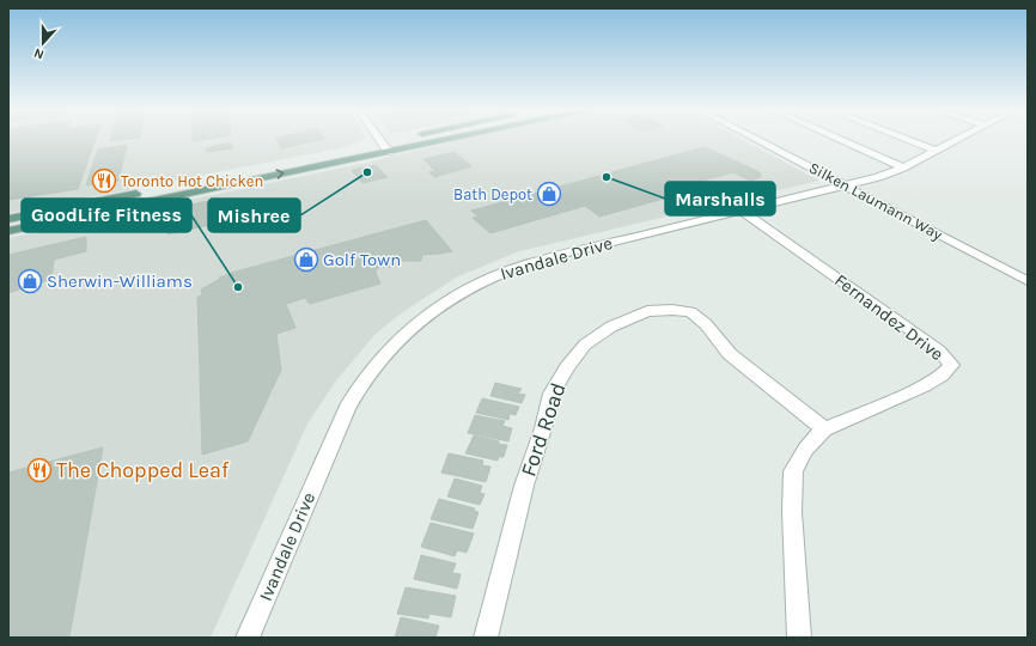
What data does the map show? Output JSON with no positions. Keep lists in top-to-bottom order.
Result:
{
  "streets": {
    "street": [
      "Silken Laumann Way",
      "Ivandale Drive",
      "Fernandez Drive",
      "Ford Road"
    ]
  },
  "crossings": [
    ["Silken Laumann Way", "Ivandale Drive"],
    ["Ivandale Drive", "Fernandez Drive"],
    ["Fernandez Drive", "Ford Road"]
  ],
  "places": {
    "other": ["Mishree", "Marshalls", "GoodLife Fitness"],
    "restaurant": ["Toronto Hot Chicken", "The Chopped Leaf"],
    "shop": ["Bath Depot", "Golf Town", "Sherwin-Williams"]
  },
  "north": "bottom"
}
